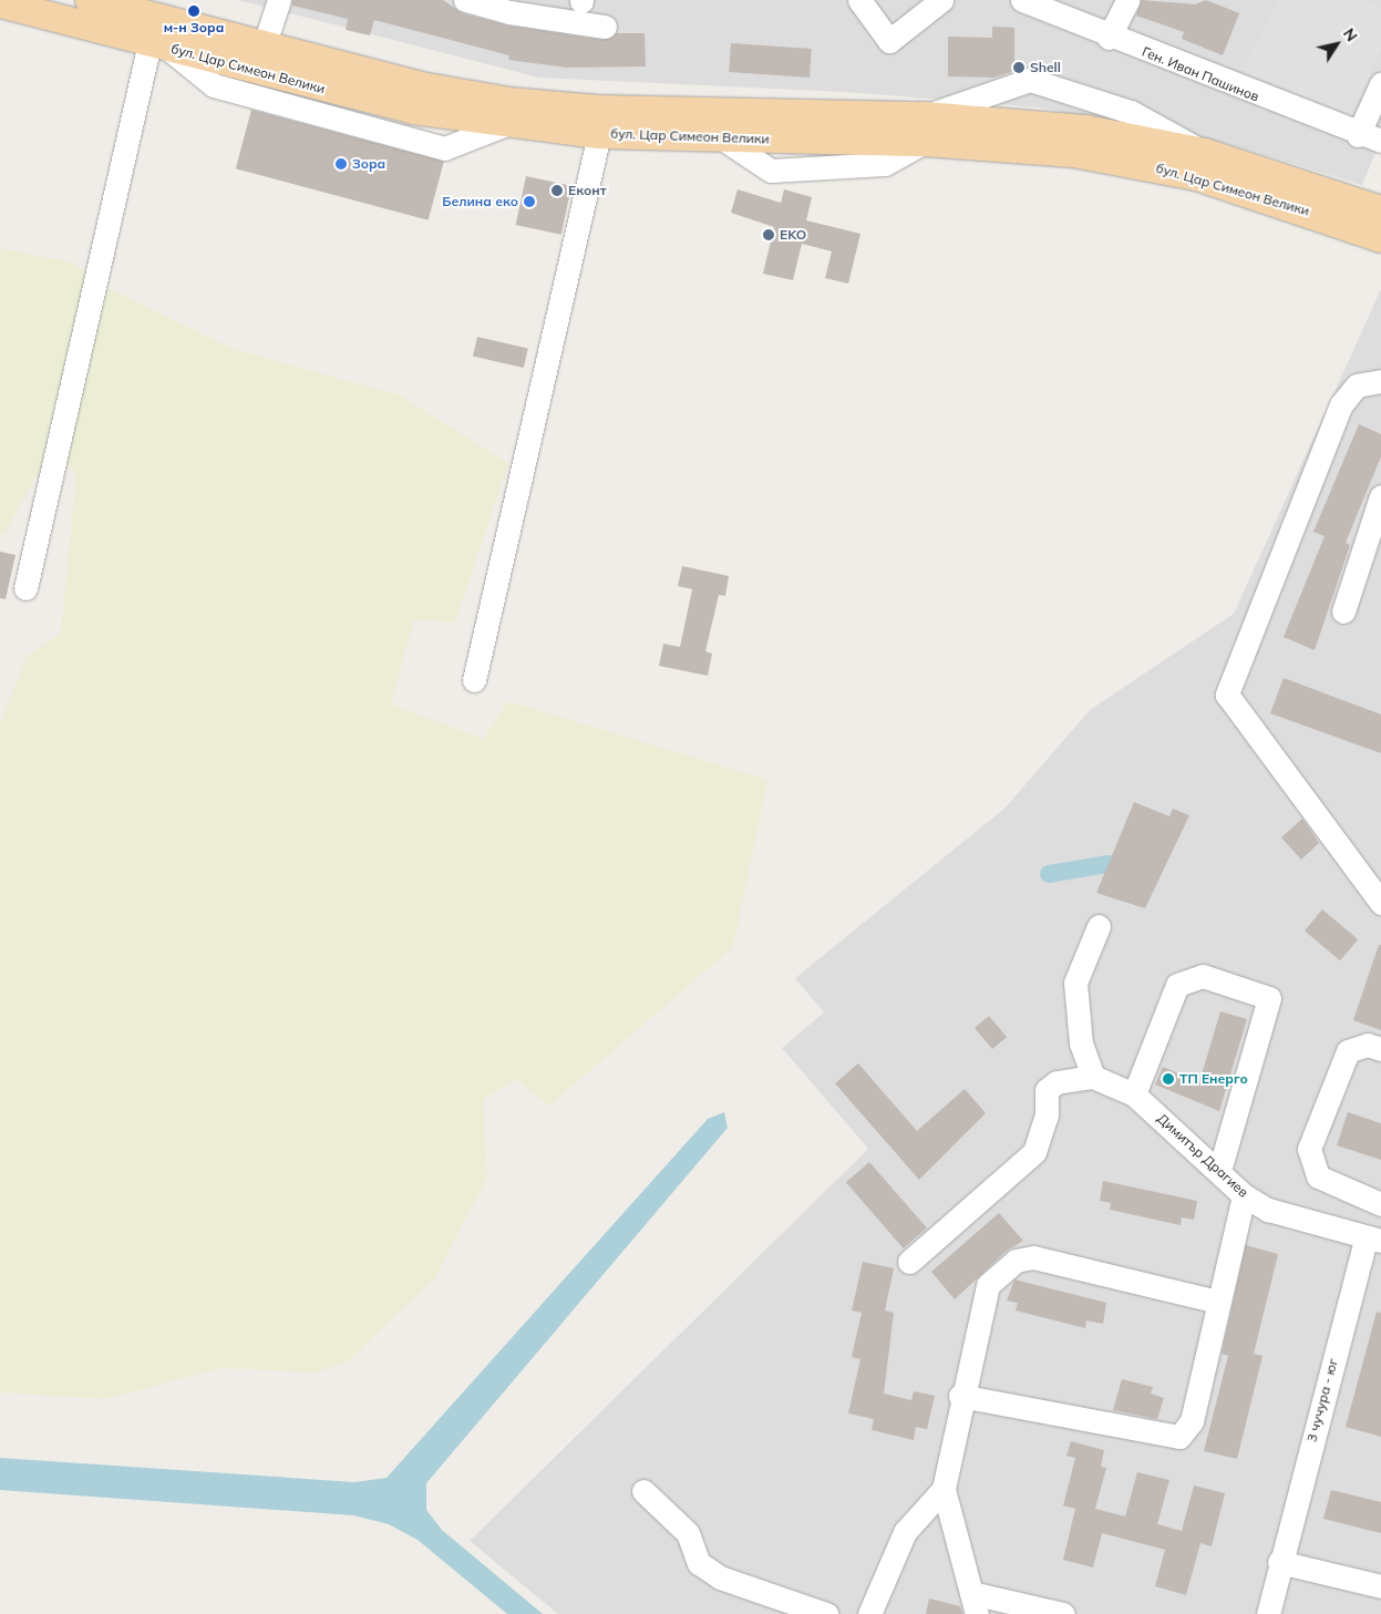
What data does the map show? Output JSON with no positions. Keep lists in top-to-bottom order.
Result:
{
  "streets": {
    "main road": ["бул. Цар Симеон Велики"],
    "street": ["Ген. Иван Пашинов", "Димитър Драгиев", "3 чучура - юг"]
  },
  "crossings": [
    ["Димитър Драгиев", "3 чучура - юг"]
  ],
  "places": [
    "м-н Зора",
    "Shell",
    "Зора",
    "Еконт",
    "Белина еко",
    "EKO",
    "ТП Енерго"
  ],
  "north": "top right"
}
